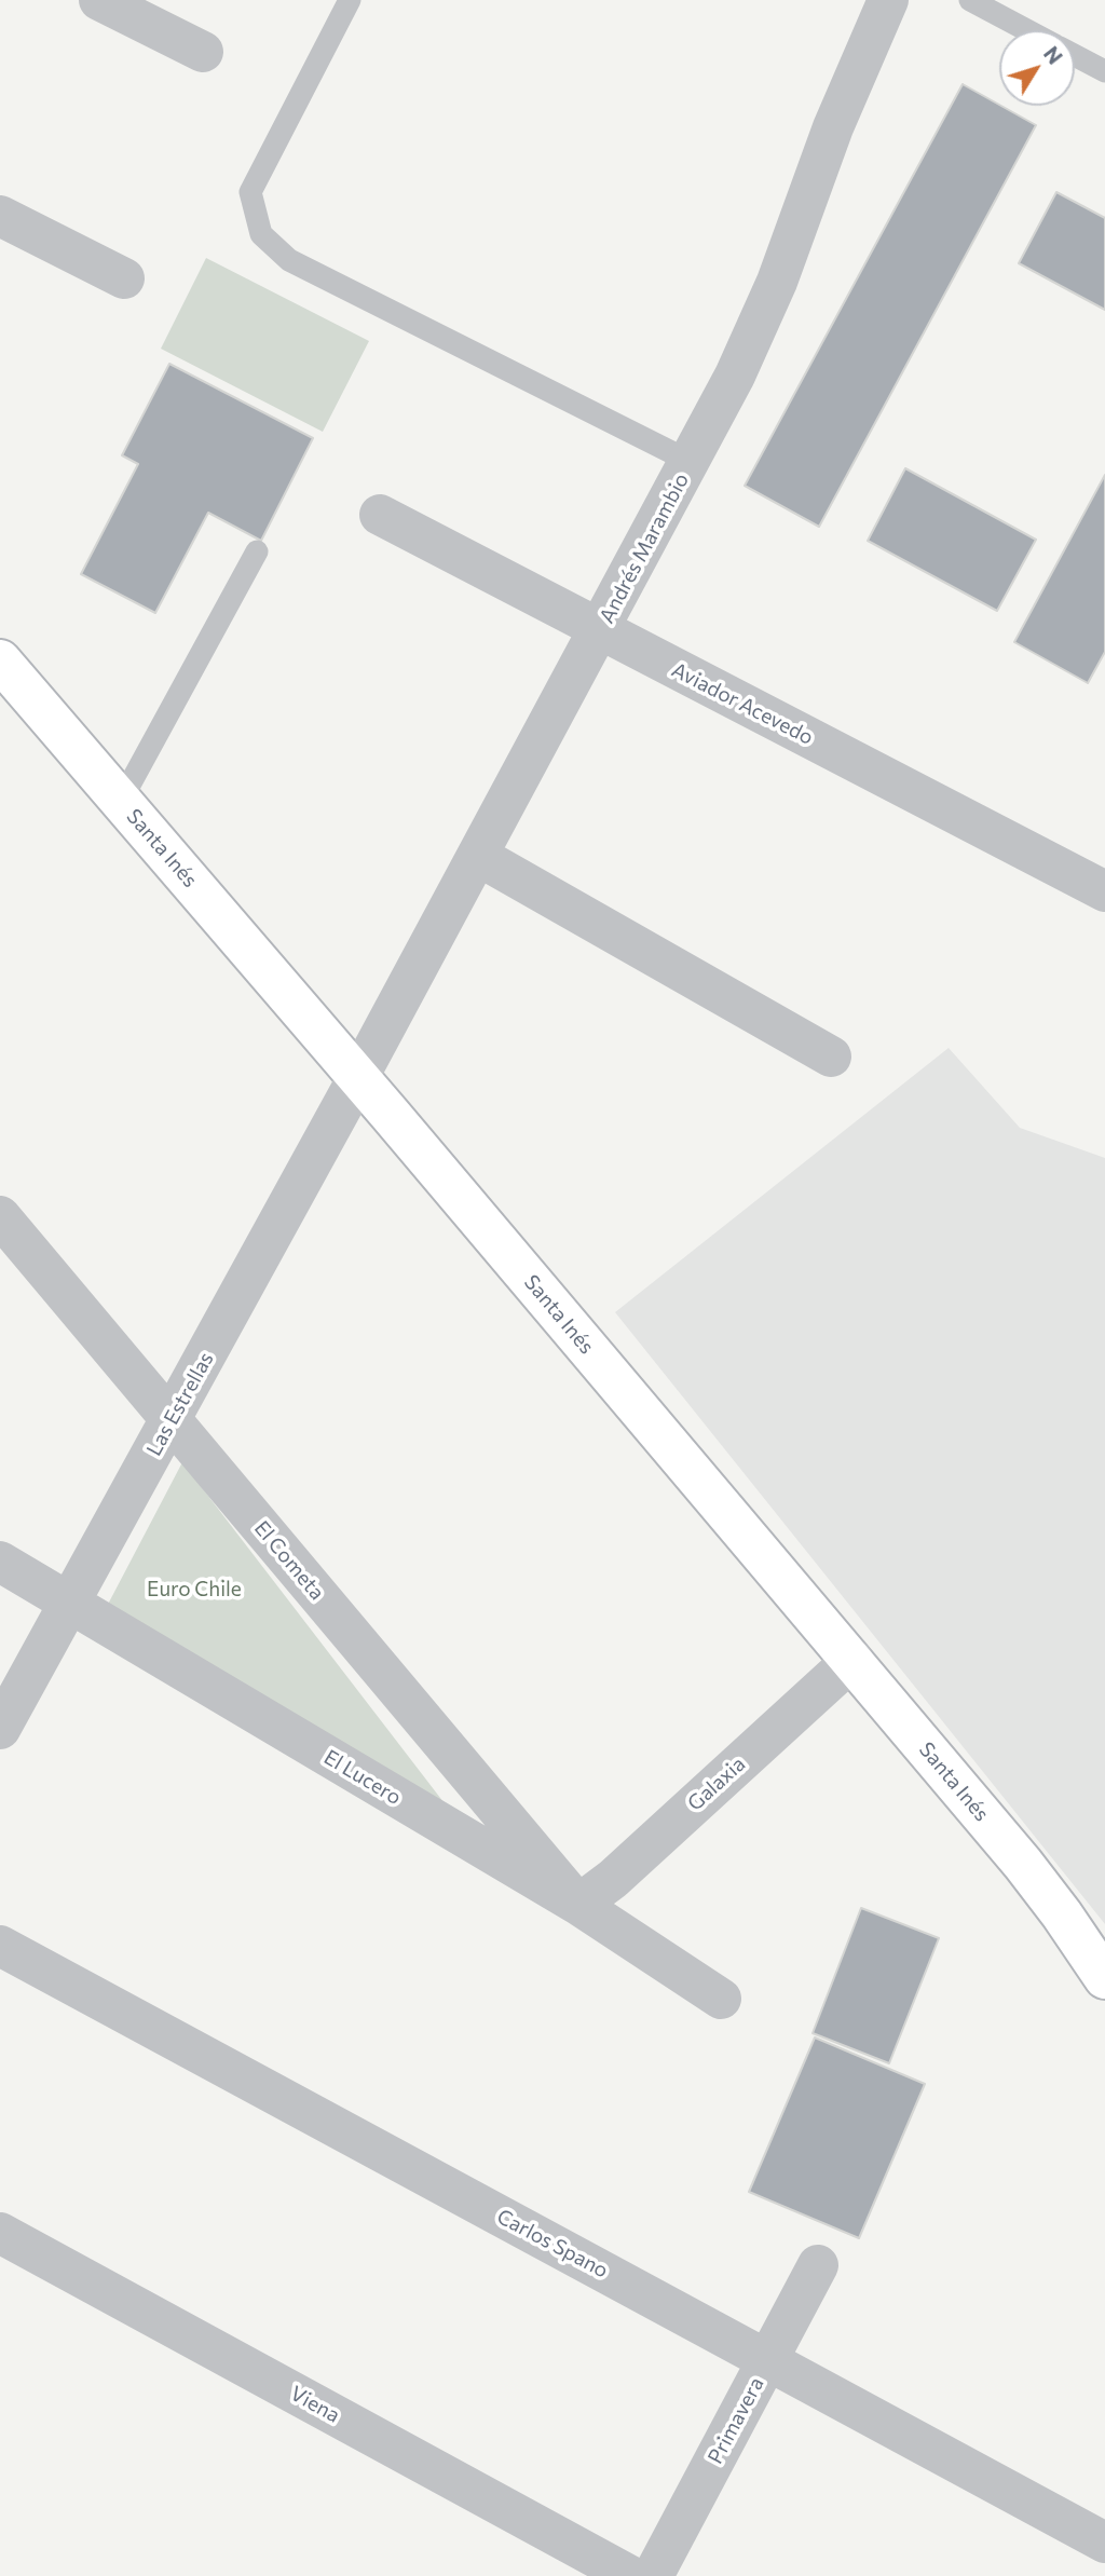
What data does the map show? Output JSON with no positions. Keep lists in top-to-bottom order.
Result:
{
  "streets": {
    "street": [
      "Andrés Marambio",
      "Aviador Acevedo",
      "Santa Inés",
      "Las Estrellas",
      "El Cometa",
      "El Lucero",
      "Galaxia",
      "Carlos Spano",
      "Viena",
      "Primavera"
    ]
  },
  "crossings": [
    ["Andrés Marambio", "Aviador Acevedo"],
    ["Andrés Marambio", "Santa Inés"],
    ["Andrés Marambio", "Las Estrellas"],
    ["Santa Inés", "Las Estrellas"],
    ["Santa Inés", "Galaxia"],
    ["Las Estrellas", "El Cometa"],
    ["Las Estrellas", "El Lucero"],
    ["El Cometa", "El Lucero"],
    ["El Cometa", "Galaxia"],
    ["El Lucero", "Galaxia"],
    ["Carlos Spano", "Primavera"]
  ],
  "parks": ["Euro Chile"],
  "north": "top right"
}
